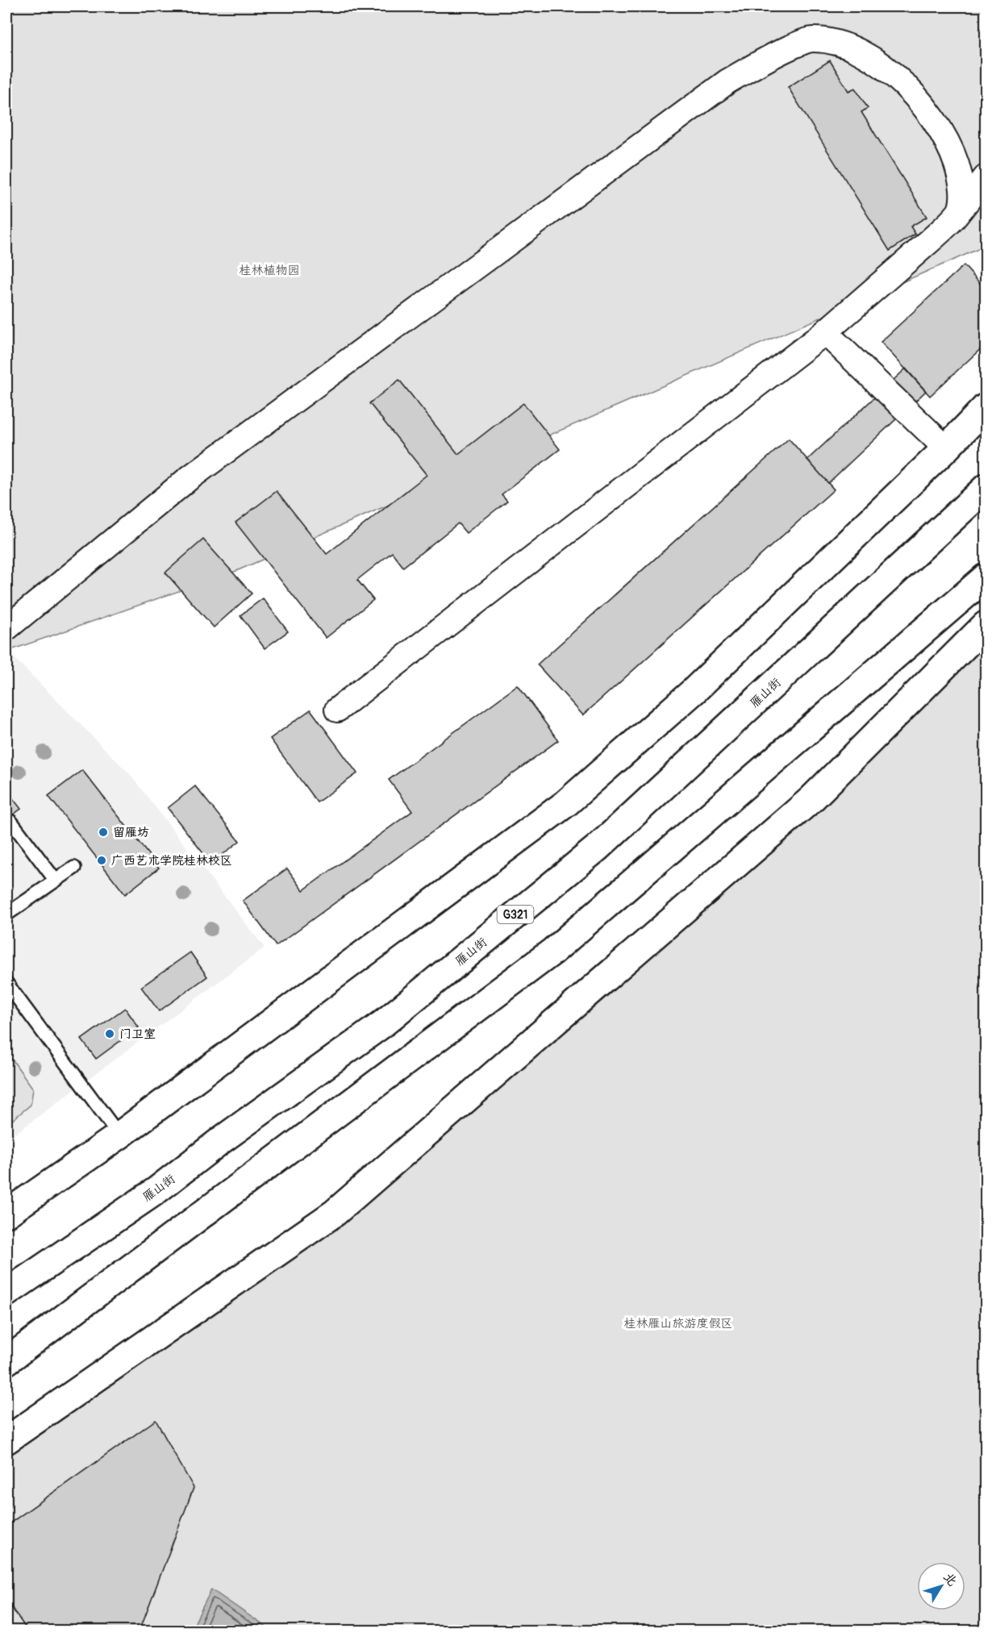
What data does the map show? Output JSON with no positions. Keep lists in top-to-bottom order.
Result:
{
  "streets": {
    "main road": ["雁山街", "G321"]
  },
  "parks": ["桂林植物园", "桂林雁山旅游度假区"],
  "places": ["留雁坊", "广西艺术学院桂林校区", "门卫室"],
  "north": "top right"
}
